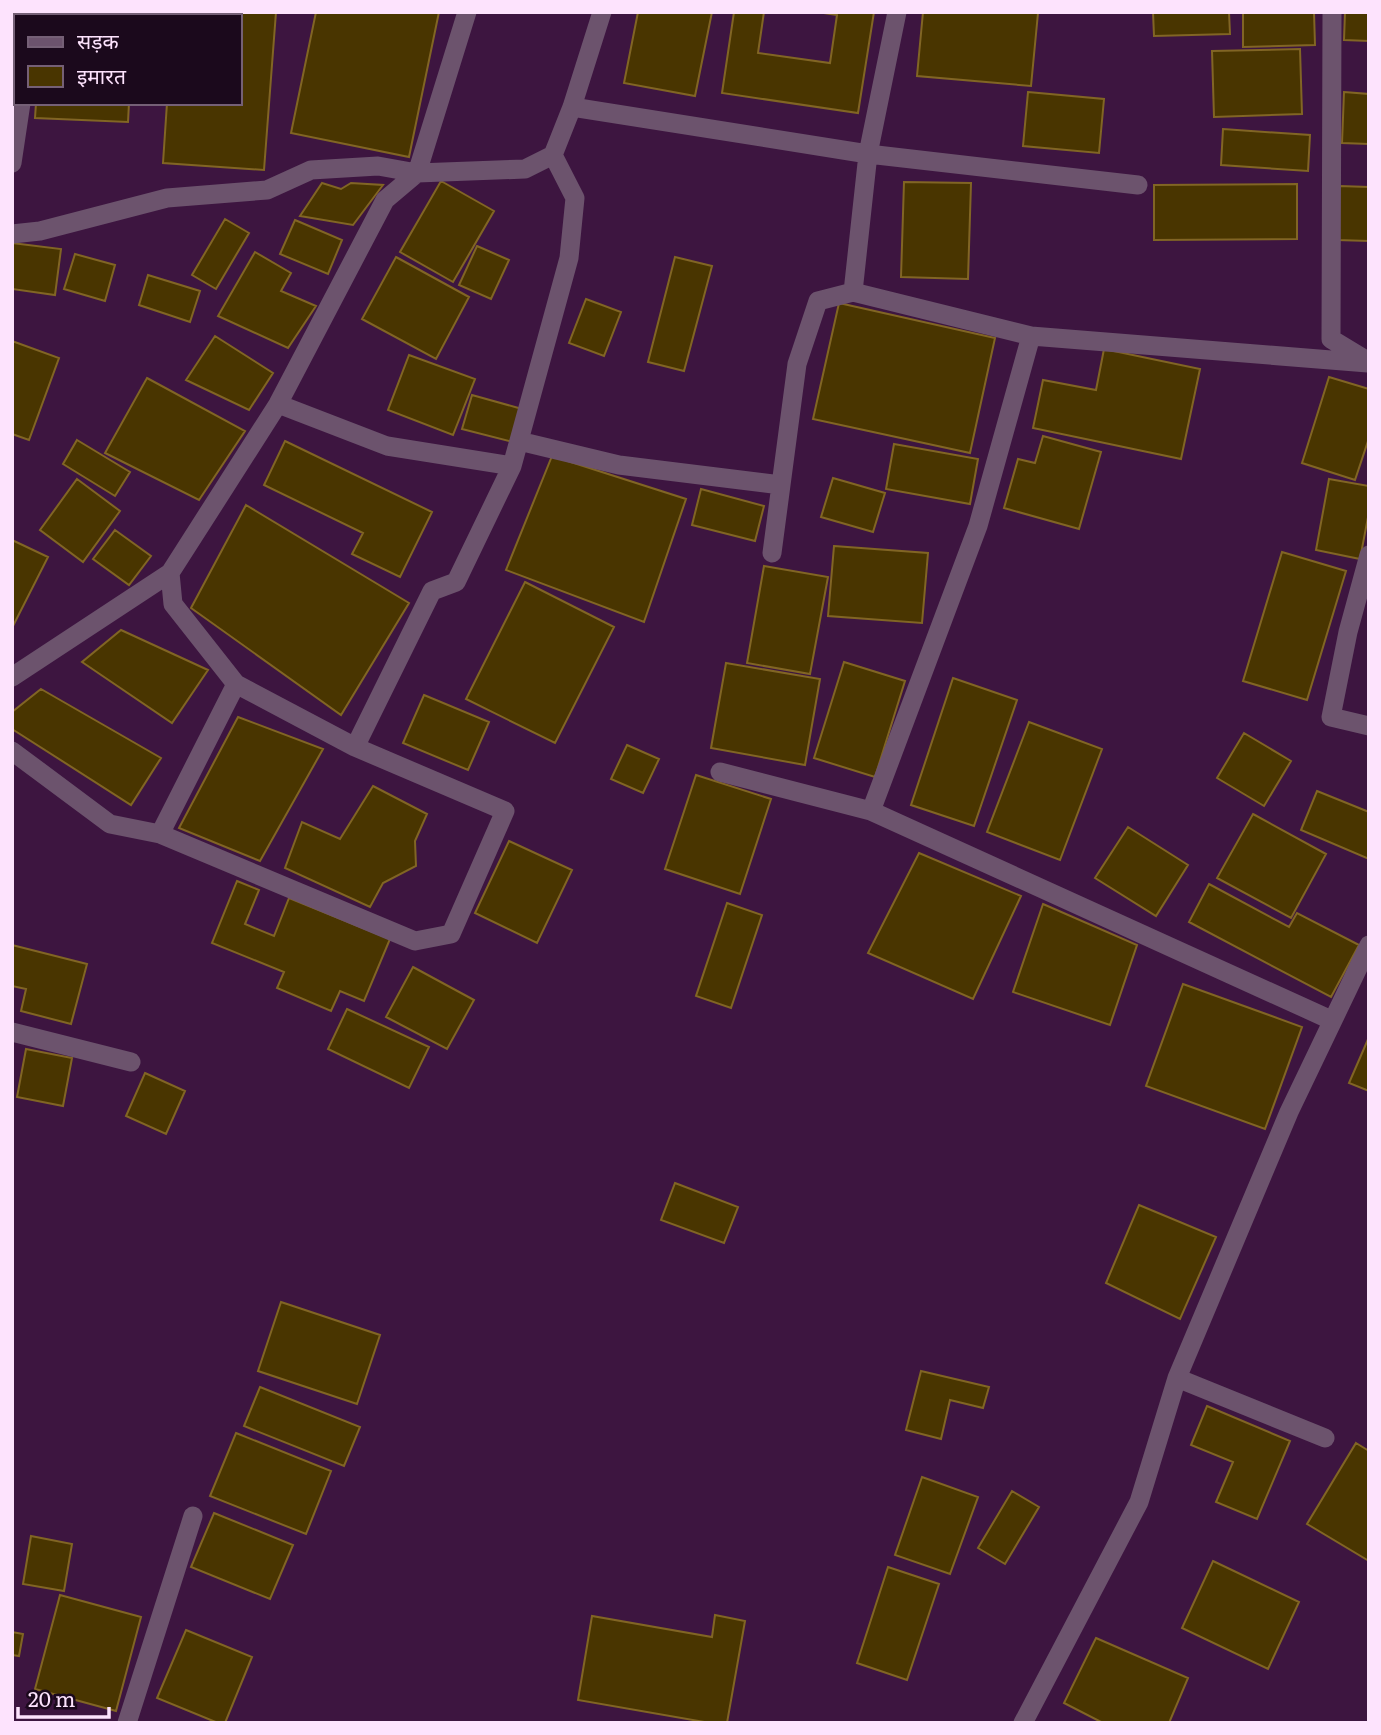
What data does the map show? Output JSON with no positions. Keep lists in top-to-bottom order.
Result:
{
  "legend": ["सड़क", "इमारत"],
  "scale_bar": "20 m"
}
